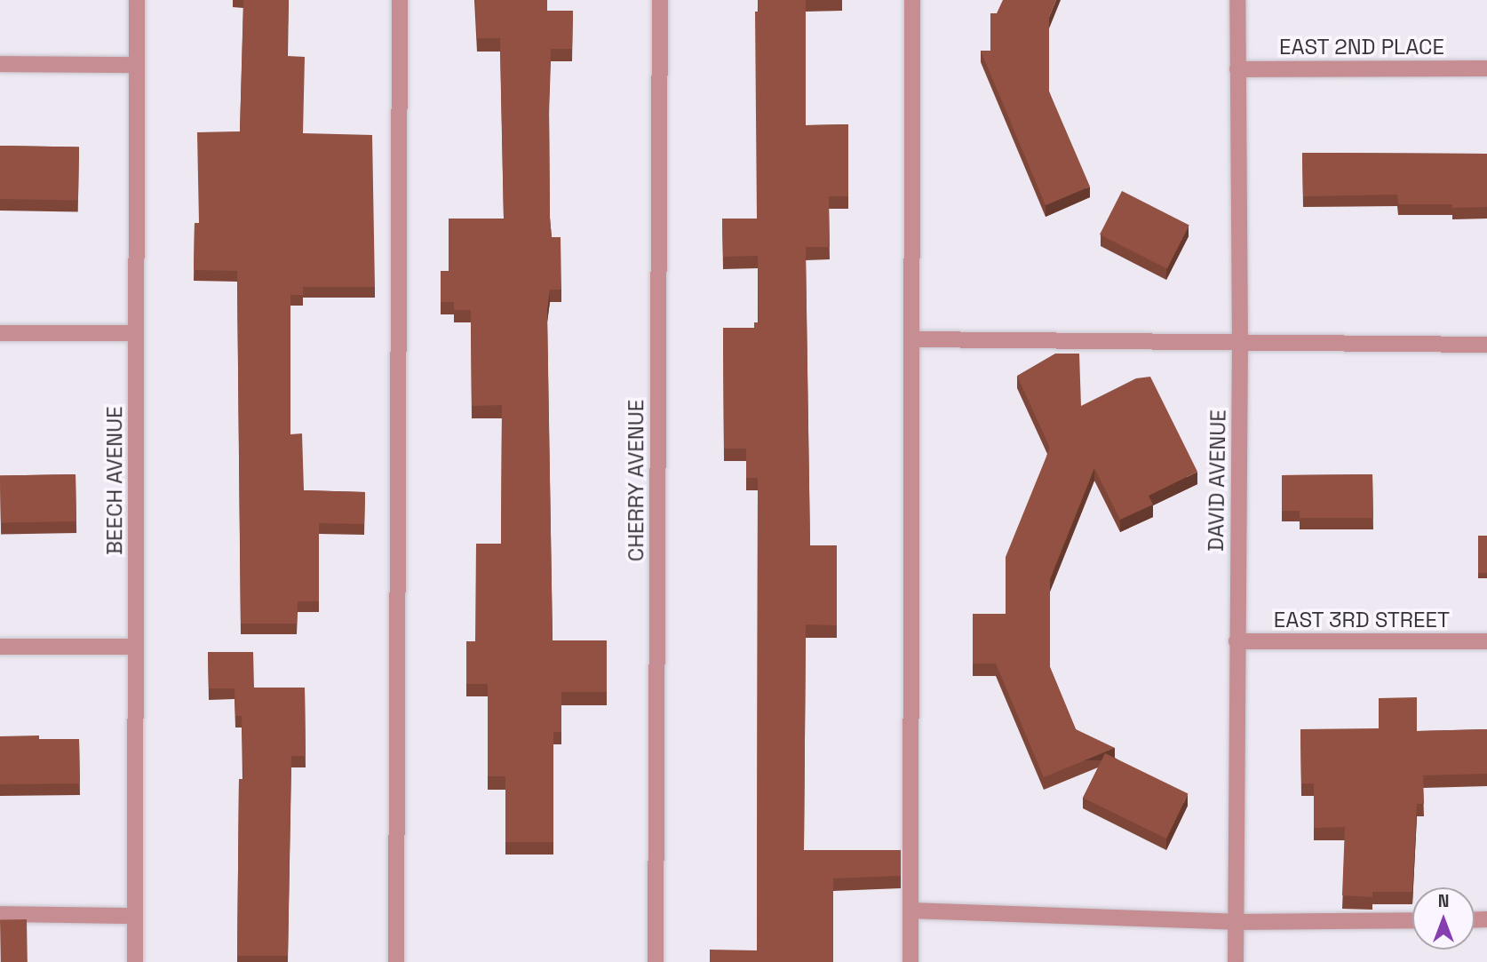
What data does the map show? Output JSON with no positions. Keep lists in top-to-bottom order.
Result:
{
  "streets": {
    "street": [
      "EAST 2ND PLACE",
      "BEECH AVENUE",
      "CHERRY AVENUE",
      "DAVID AVENUE",
      "EAST 3RD STREET"
    ]
  },
  "crossings": [
    ["EAST 2ND PLACE", "DAVID AVENUE"],
    ["DAVID AVENUE", "EAST 3RD STREET"]
  ],
  "north": "top"
}
